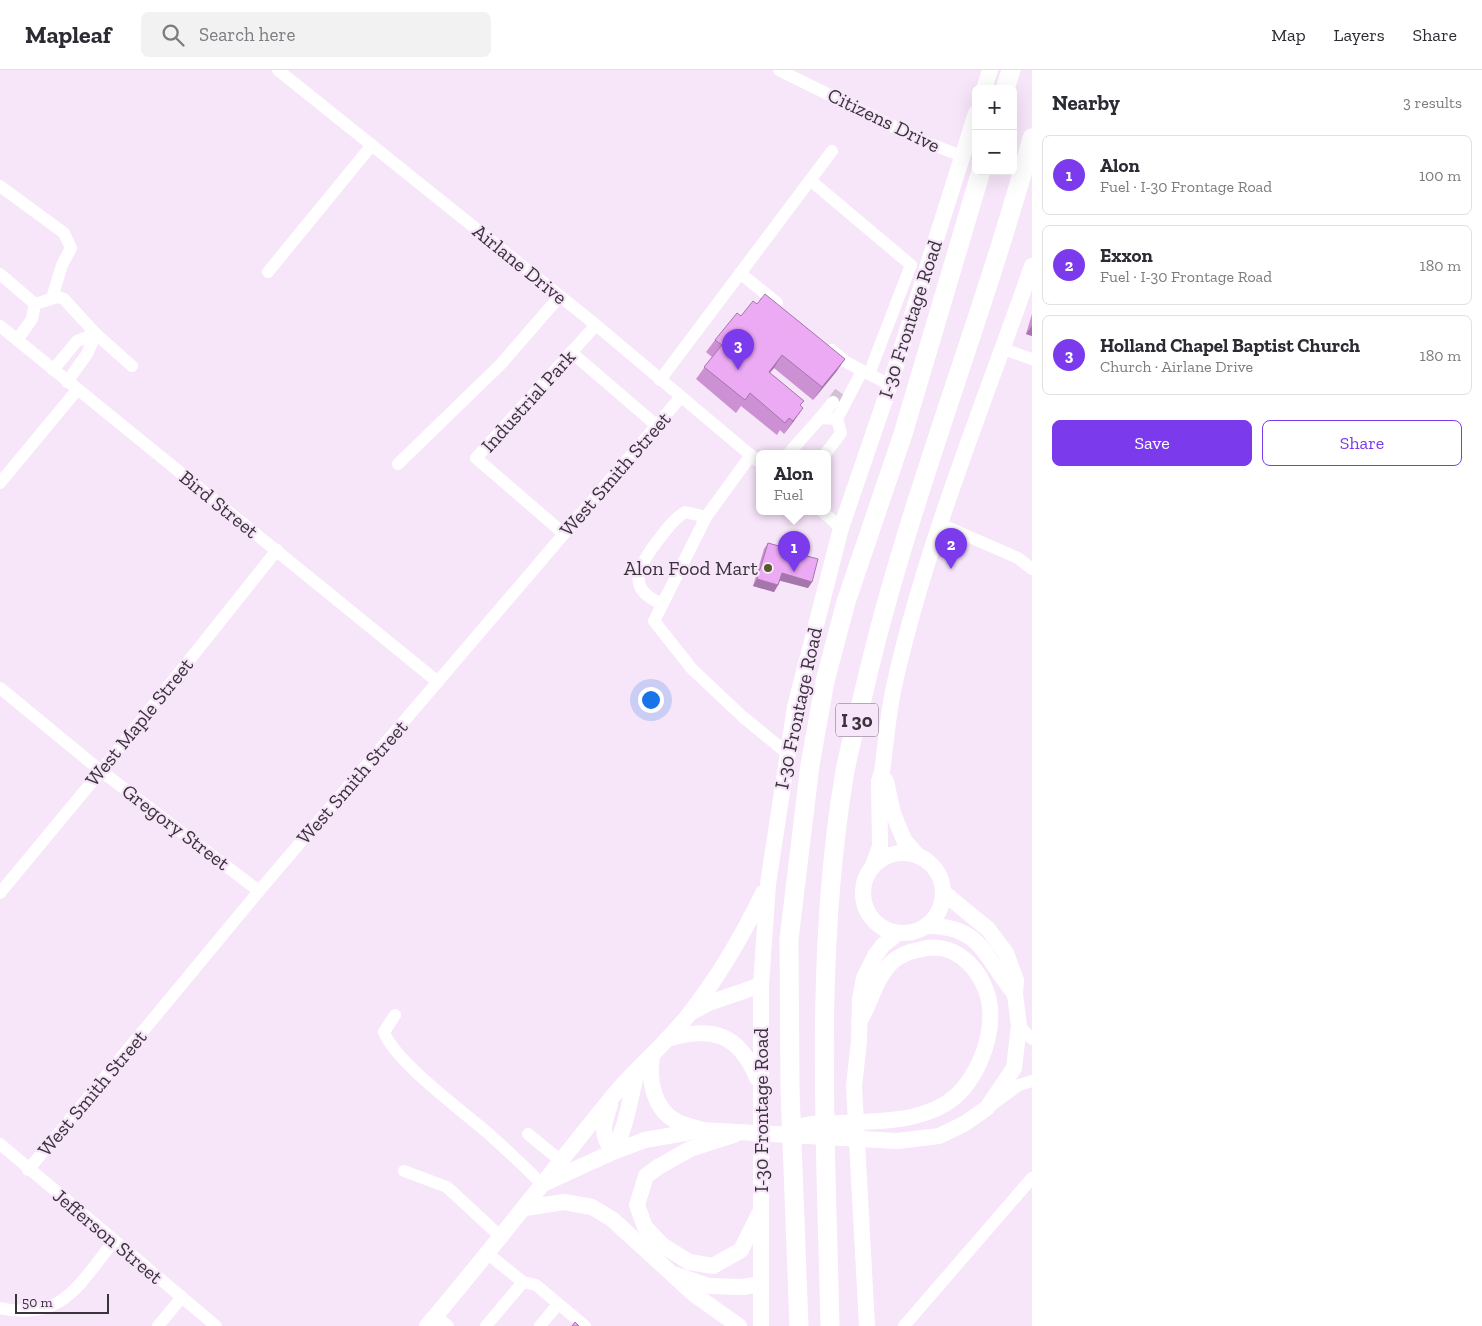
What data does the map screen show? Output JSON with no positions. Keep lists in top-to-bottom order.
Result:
{
  "streets": {
    "highway": ["I 30"],
    "main road": ["I-30 Frontage Road"],
    "street": [
      "Citizens Drive",
      "Airlane Drive",
      "Industrial Park",
      "West Smith Street",
      "Bird Street",
      "West Maple Street",
      "Gregory Street",
      "Jefferson Street"
    ]
  },
  "crossings": [
    ["Citizens Drive", "I-30 Frontage Road"],
    ["Airlane Drive", "Industrial Park"],
    ["Airlane Drive", "West Smith Street"],
    ["Industrial Park", "West Smith Street"],
    ["West Smith Street", "Bird Street"],
    ["West Smith Street", "Gregory Street"],
    ["West Smith Street", "Jefferson Street"],
    ["Bird Street", "West Maple Street"],
    ["West Maple Street", "Gregory Street"]
  ],
  "places": ["Alon Food Mart"],
  "scale_bar": "50 m",
  "page": {
    "header": "Mapleaf",
    "search": "Search here",
    "nav": ["Map", "Layers", "Share"],
    "heading": ["Nearby", "3 results"],
    "map_buttons": ["+", "−"],
    "list": [
      {
        "mark": "1",
        "name": "Alon",
        "note": "Fuel · I-30 Frontage Road",
        "value": "100 m"
      },
      {
        "mark": "2",
        "name": "Exxon",
        "note": "Fuel · I-30 Frontage Road",
        "value": "180 m"
      },
      {
        "mark": "3",
        "name": "Holland Chapel Baptist Church",
        "note": "Church · Airlane Drive",
        "value": "180 m"
      }
    ],
    "pins": ["3", "2", "1"],
    "buttons": ["Save", "Share"],
    "popup": ["Alon", "Fuel"],
    "scale": "50 m"
  }
}
